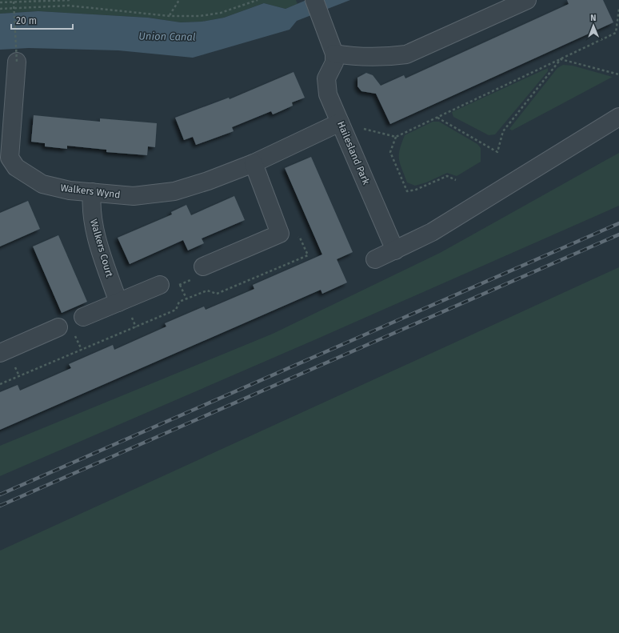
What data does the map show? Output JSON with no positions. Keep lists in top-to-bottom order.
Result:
{
  "streets": {
    "street": ["Hailesland Park", "Walkers Wynd", "Walkers Court"]
  },
  "crossings": [
    ["Hailesland Park", "Walkers Wynd"],
    ["Walkers Wynd", "Walkers Court"]
  ],
  "water": ["Union Canal"],
  "scale_bar": "20 m",
  "north": "top"
}
